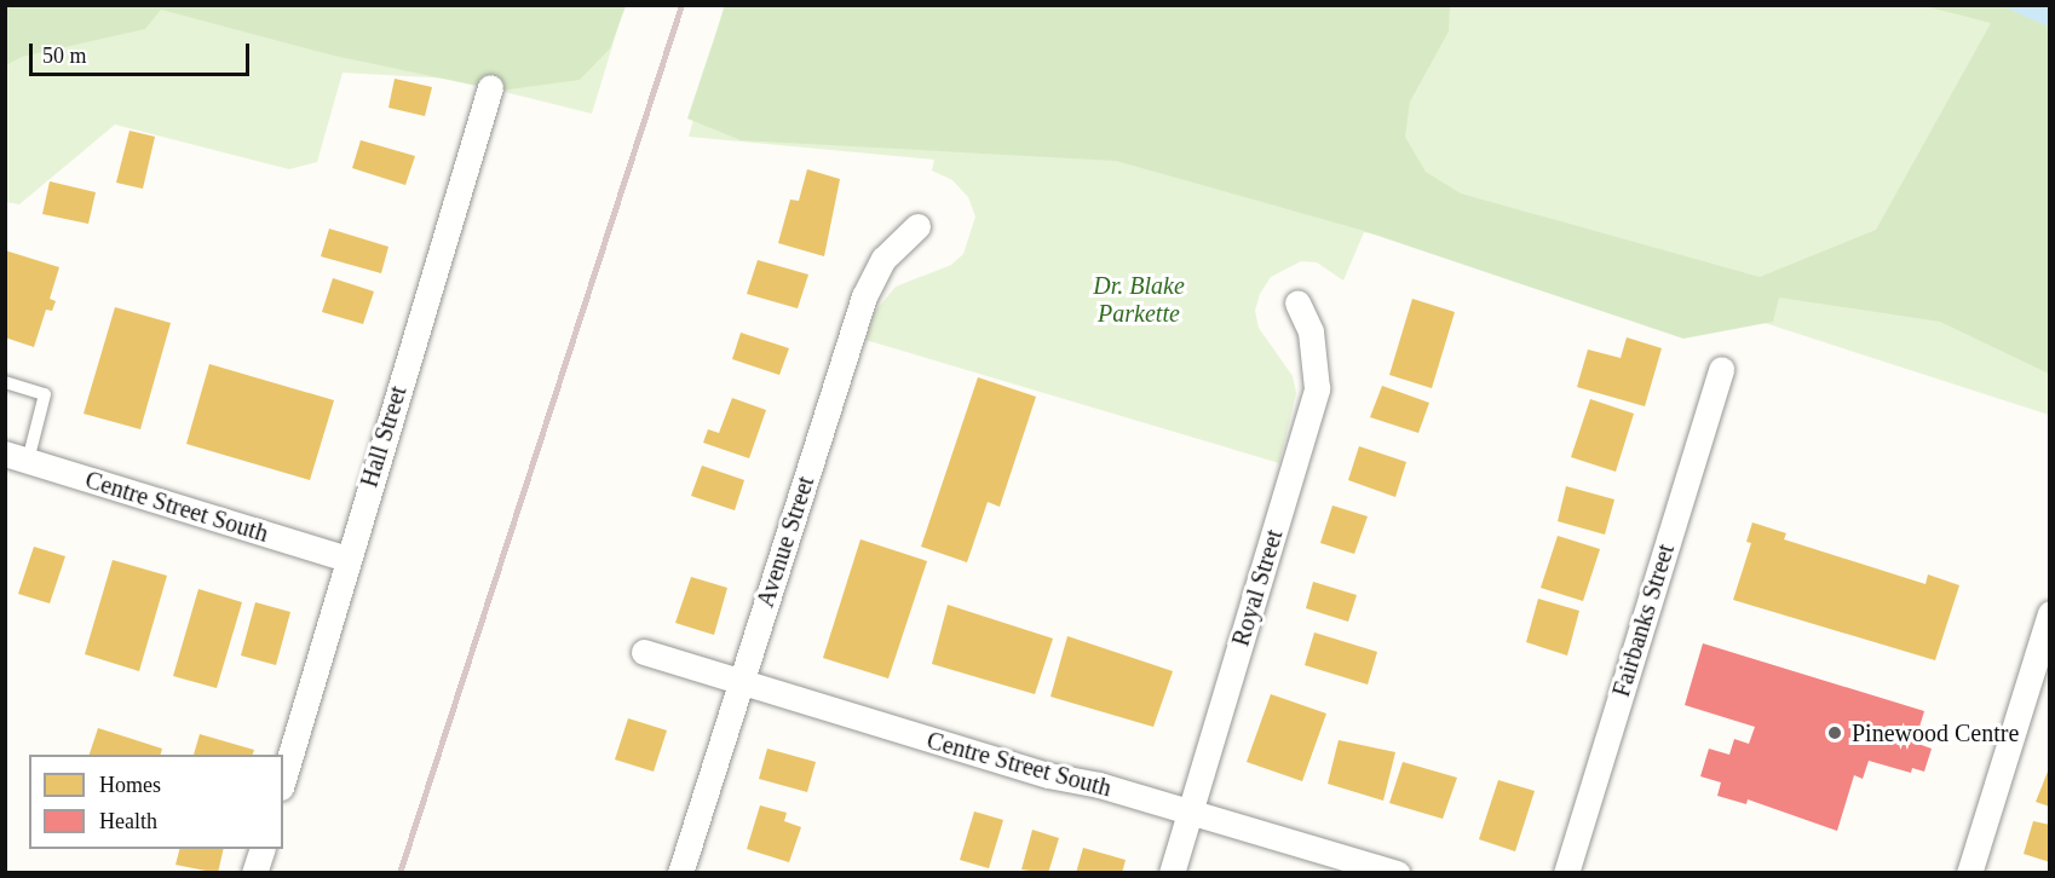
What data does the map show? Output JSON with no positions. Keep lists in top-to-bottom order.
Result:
{
  "streets": {
    "street": [
      "Hall Street",
      "Centre Street South",
      "Avenue Street",
      "Royal Street",
      "Fairbanks Street"
    ]
  },
  "crossings": [
    ["Hall Street", "Centre Street South"],
    ["Centre Street South", "Avenue Street"],
    ["Centre Street South", "Royal Street"]
  ],
  "parks": ["Dr. Blake Parkette"],
  "places": ["Pinewood Centre"],
  "legend": ["Homes", "Health"],
  "scale_bar": "50 m"
}
